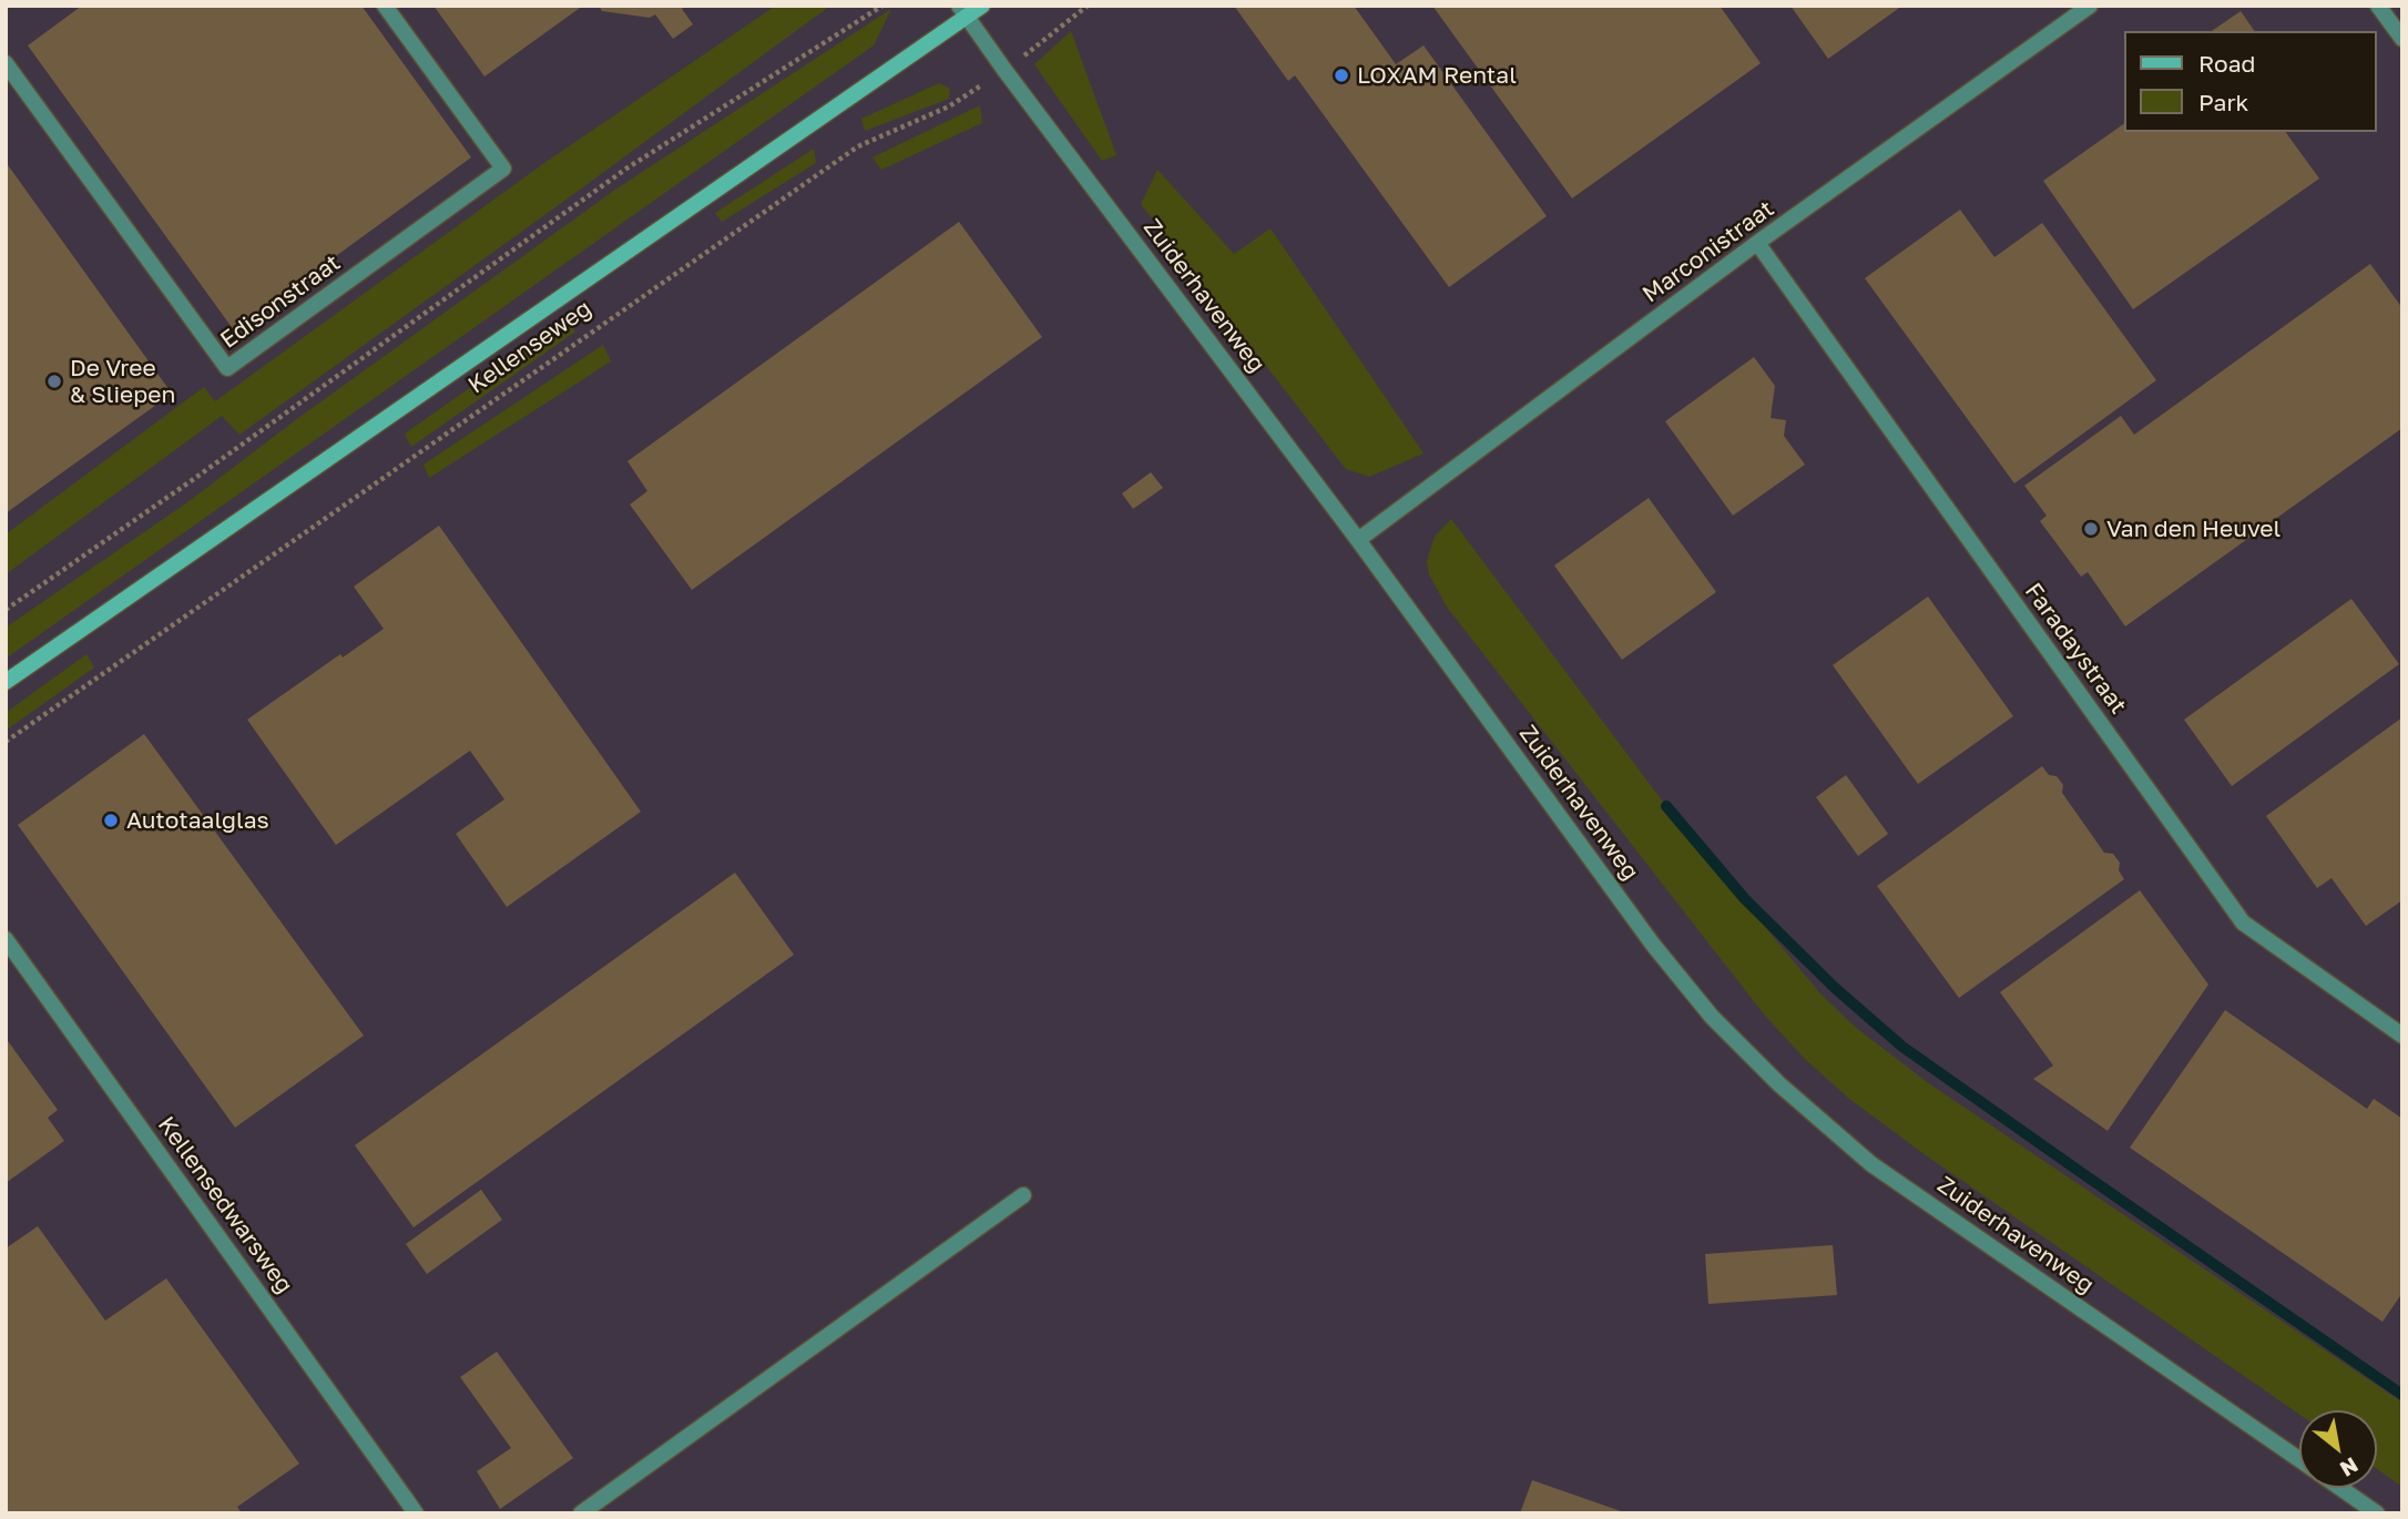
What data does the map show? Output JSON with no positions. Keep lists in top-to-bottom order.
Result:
{
  "streets": {
    "main road": ["Kellenseweg"],
    "street": [
      "Marconistraat",
      "Zuiderhavenweg",
      "Edisonstraat",
      "Faradaystraat",
      "Kellensedwarsweg"
    ]
  },
  "crossings": [
    ["Marconistraat", "Zuiderhavenweg"],
    ["Marconistraat", "Faradaystraat"],
    ["Zuiderhavenweg", "Kellenseweg"]
  ],
  "places": [
    "LOXAM Rental",
    "De Vree & Sliepen",
    "Van den Heuvel",
    "Autotaalglas"
  ],
  "legend": ["Road", "Park"],
  "north": "bottom right"
}
